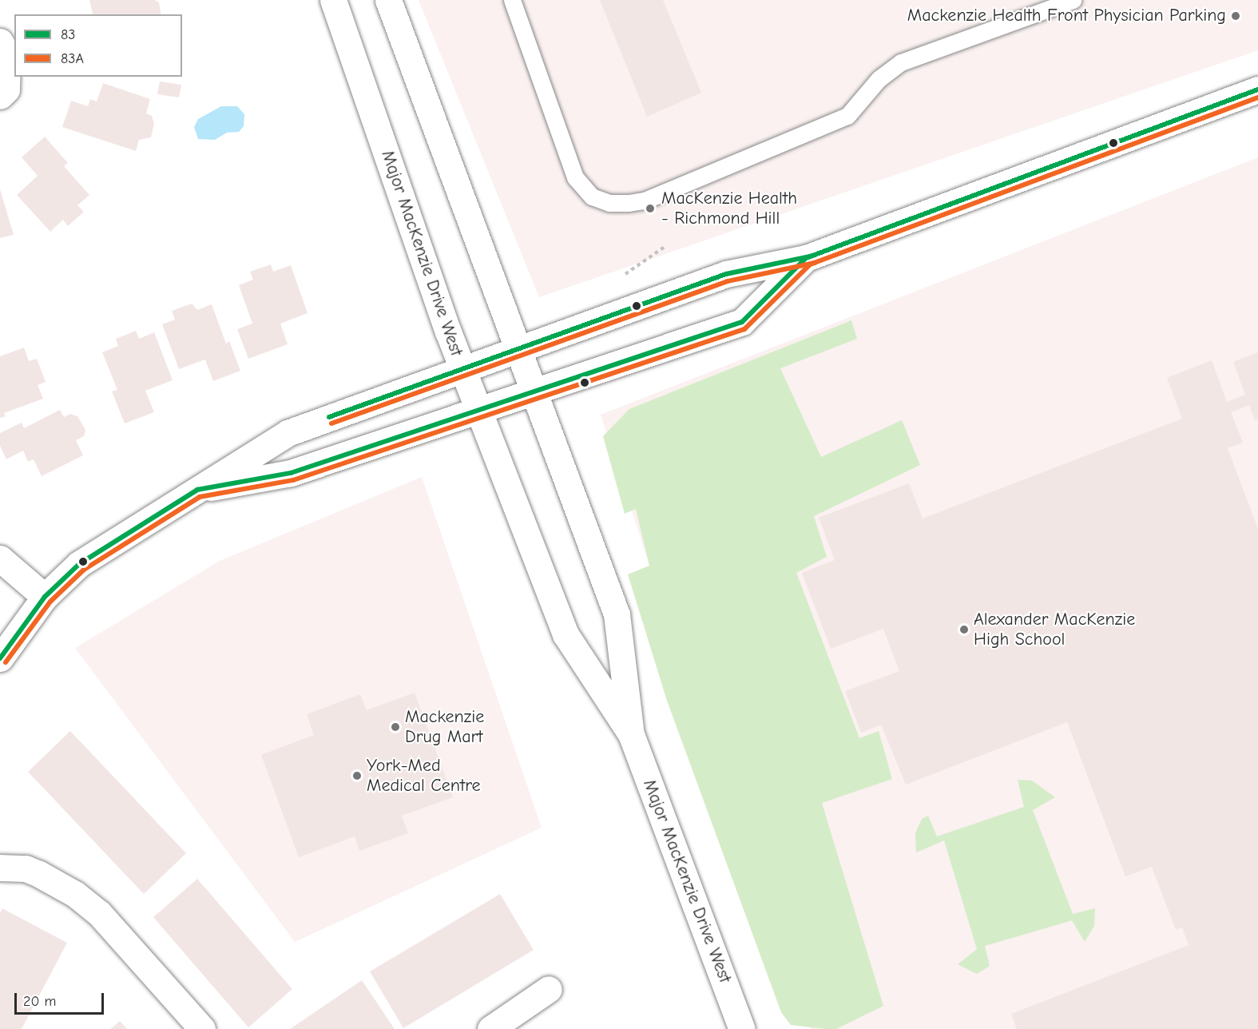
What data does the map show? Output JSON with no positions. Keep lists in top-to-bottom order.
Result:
{
  "streets": {
    "street": ["Major MacKenzie Drive West"]
  },
  "places": [
    "Mackenzie Health Front Physician Parking",
    "MacKenzie Health - Richmond Hill",
    "Alexander MacKenzie High School",
    "Mackenzie Drug Mart",
    "York-Med Medical Centre"
  ],
  "lines": ["transit line 83", "transit line 83A"],
  "legend": ["83", "83A"],
  "scale_bar": "20 m"
}
